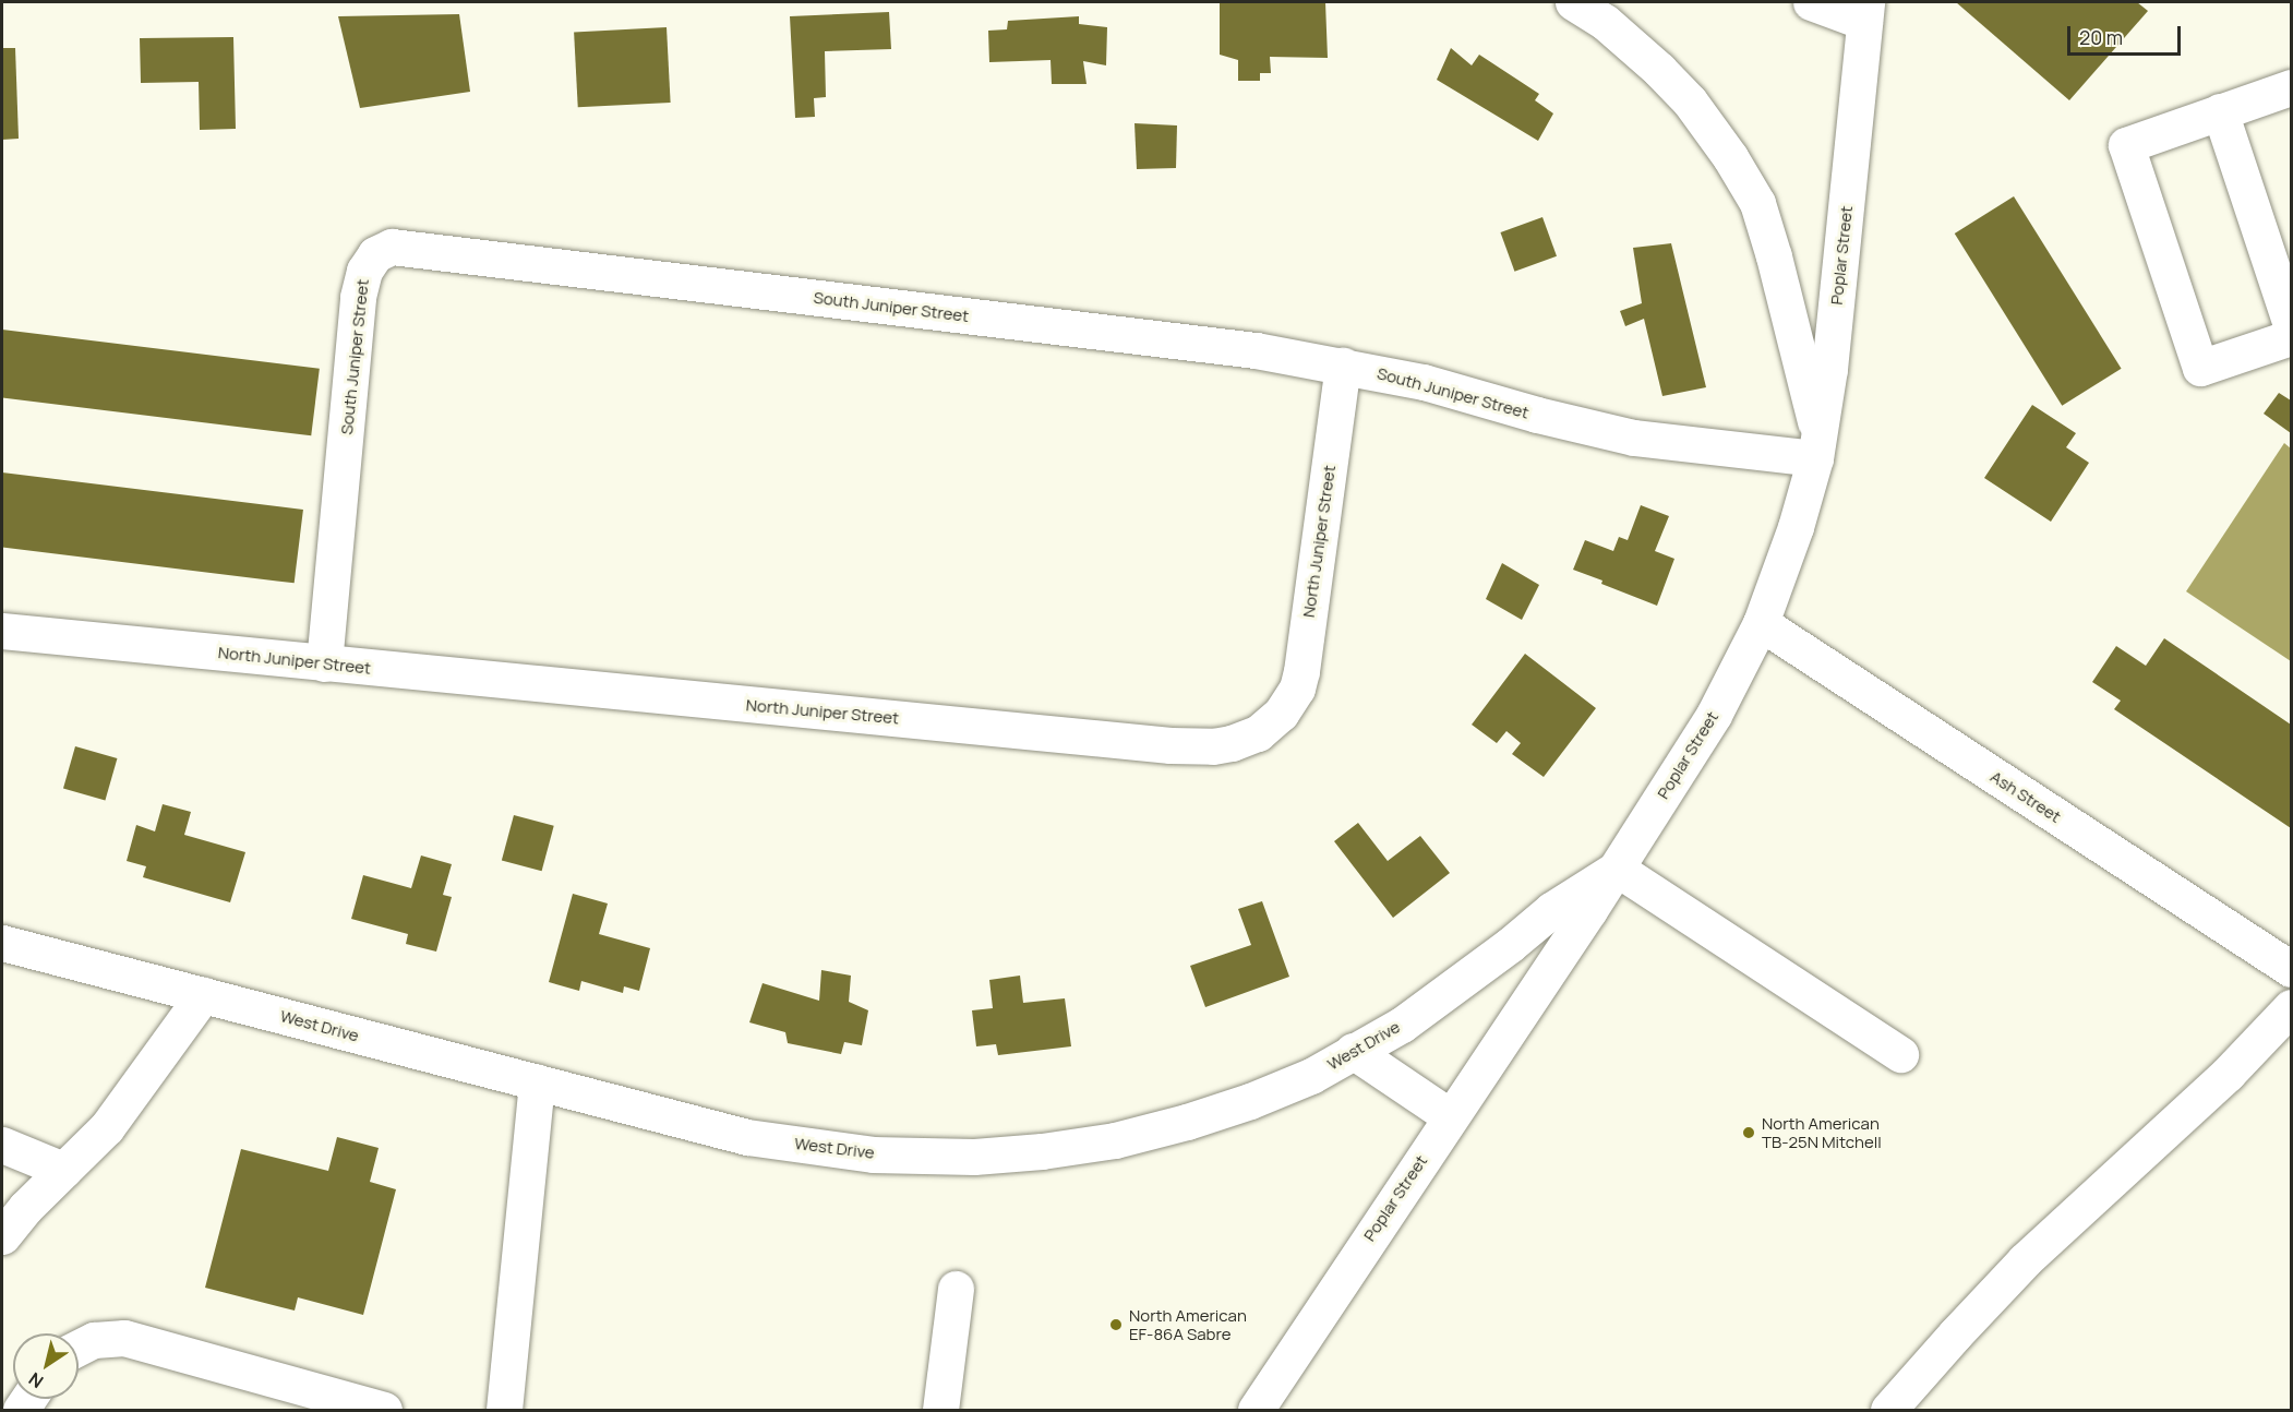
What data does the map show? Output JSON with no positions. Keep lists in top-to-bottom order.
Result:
{
  "streets": {
    "street": [
      "Poplar Street",
      "South Juniper Street",
      "North Juniper Street",
      "Ash Street",
      "West Drive"
    ]
  },
  "crossings": [
    ["Poplar Street", "South Juniper Street"],
    ["Poplar Street", "Ash Street"],
    ["Poplar Street", "West Drive"],
    ["South Juniper Street", "North Juniper Street"]
  ],
  "places": ["North American TB-25N Mitchell", "North American EF-86A Sabre"],
  "scale_bar": "20 m",
  "north": "bottom left"
}
